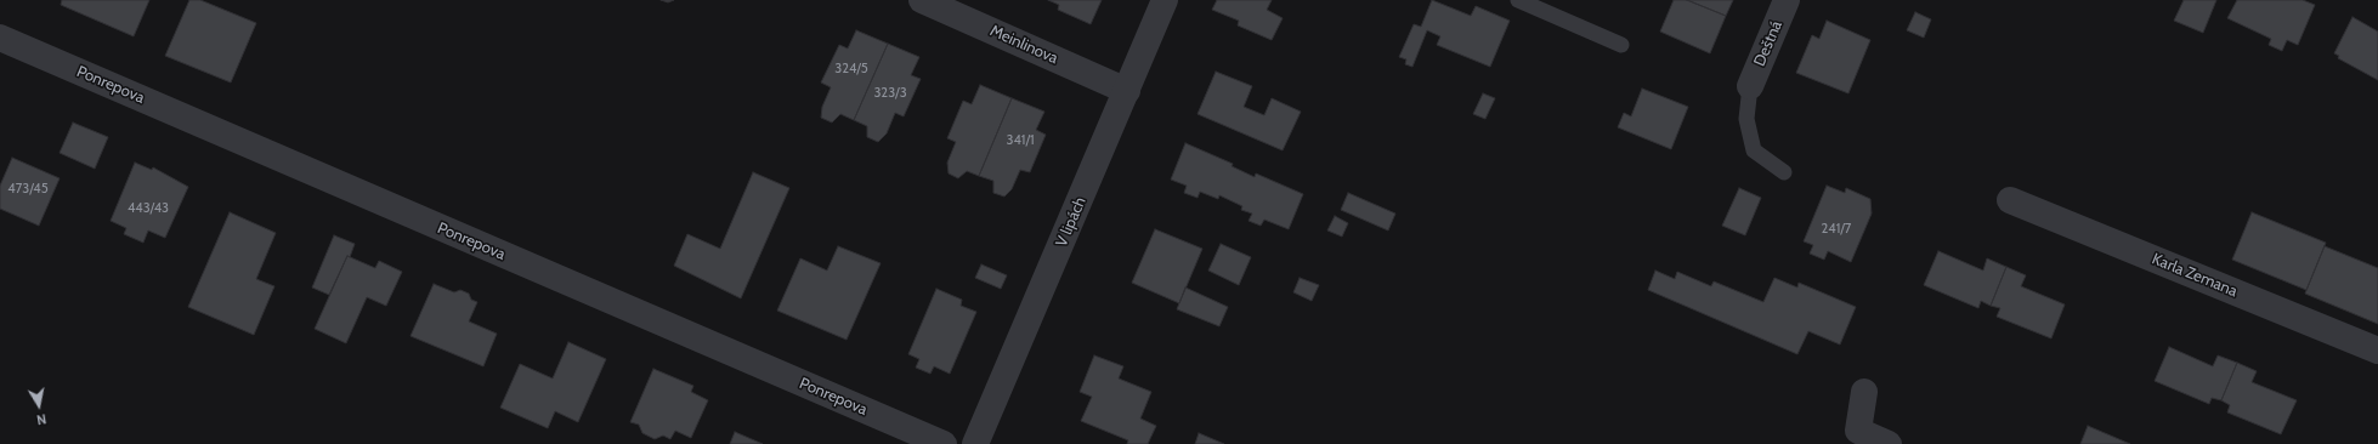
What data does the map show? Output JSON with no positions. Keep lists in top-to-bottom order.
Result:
{
  "streets": {
    "street": [
      "Deštná",
      "Meinlinova",
      "Ponrepova",
      "V lipách",
      "Karla Zemana"
    ]
  },
  "crossings": [
    ["Meinlinova", "V lipách"]
  ],
  "house_numbers": [
    "324/5",
    "323/3",
    "341/1",
    "473/45",
    "443/43",
    "241/7"
  ],
  "north": "bottom"
}
